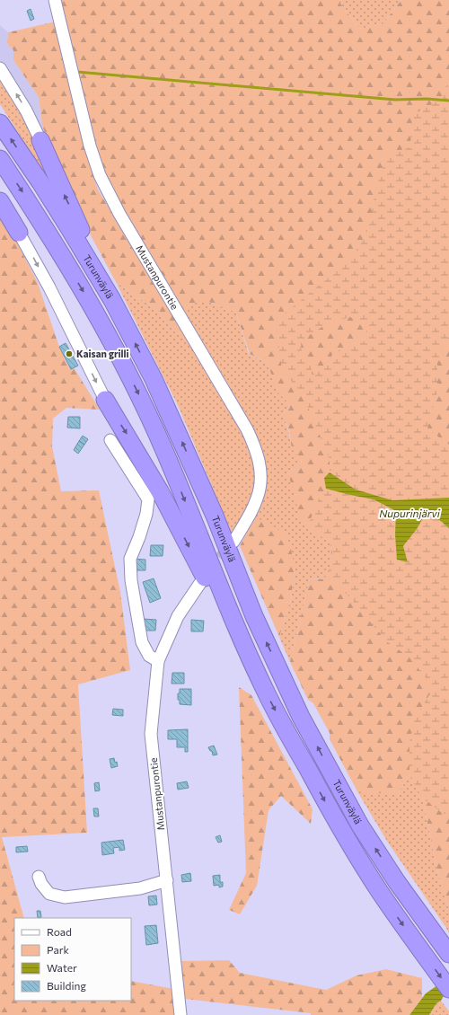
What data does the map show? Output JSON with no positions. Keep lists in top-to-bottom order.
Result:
{
  "streets": {
    "highway": ["Turunväylä"],
    "street": ["Mustanpurontie"]
  },
  "water": ["Nupurinjärvi"],
  "places": ["Kaisan grilli"],
  "legend": [
    "Road",
    "Park",
    "Water",
    "Building"
  ]
}
